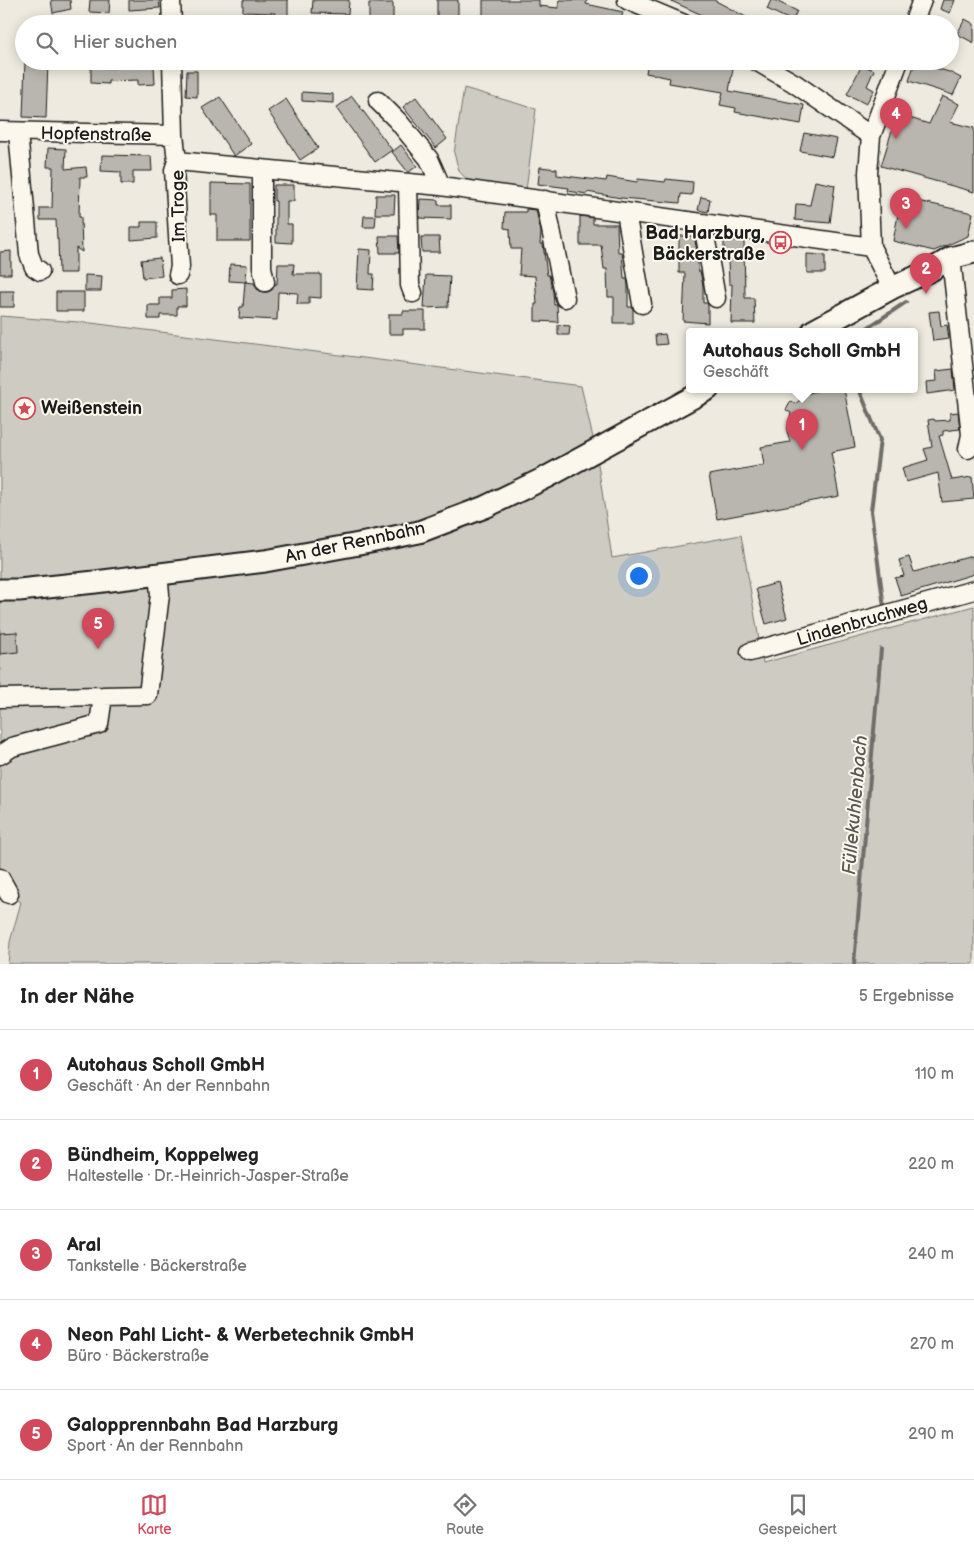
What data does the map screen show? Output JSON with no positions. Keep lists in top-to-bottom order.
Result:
{
  "streets": {
    "main road": ["An der Rennbahn"],
    "street": ["Hopfenstraße", "Im Troge", "Lindenbruchweg"]
  },
  "crossings": [
    ["Hopfenstraße", "Im Troge"]
  ],
  "water": ["Füllekuhlenbach"],
  "places": {
    "bus stop": ["Bad Harzburg, Bäckerstraße"],
    "place": ["Weißenstein"]
  },
  "page": {
    "search": "Hier suchen",
    "pins": [
      "4",
      "3",
      "2",
      "1",
      "5"
    ],
    "popup": ["Autohaus Scholl GmbH", "Geschäft"],
    "heading": ["In der Nähe", "5 Ergebnisse"],
    "list": [
      {
        "mark": "1",
        "name": "Autohaus Scholl GmbH",
        "note": "Geschäft · An der Rennbahn",
        "value": "110 m"
      },
      {
        "mark": "2",
        "name": "Bündheim, Koppelweg",
        "note": "Haltestelle · Dr.-Heinrich-Jasper-Straße",
        "value": "220 m"
      },
      {
        "mark": "3",
        "name": "Aral",
        "note": "Tankstelle · Bäckerstraße",
        "value": "240 m"
      },
      {
        "mark": "4",
        "name": "Neon Pahl Licht- & Werbetechnik GmbH",
        "note": "Büro · Bäckerstraße",
        "value": "270 m"
      },
      {
        "mark": "5",
        "name": "Galopprennbahn Bad Harzburg",
        "note": "Sport · An der Rennbahn",
        "value": "290 m"
      }
    ],
    "nav": ["Karte", "Route", "Gespeichert"]
  }
}
